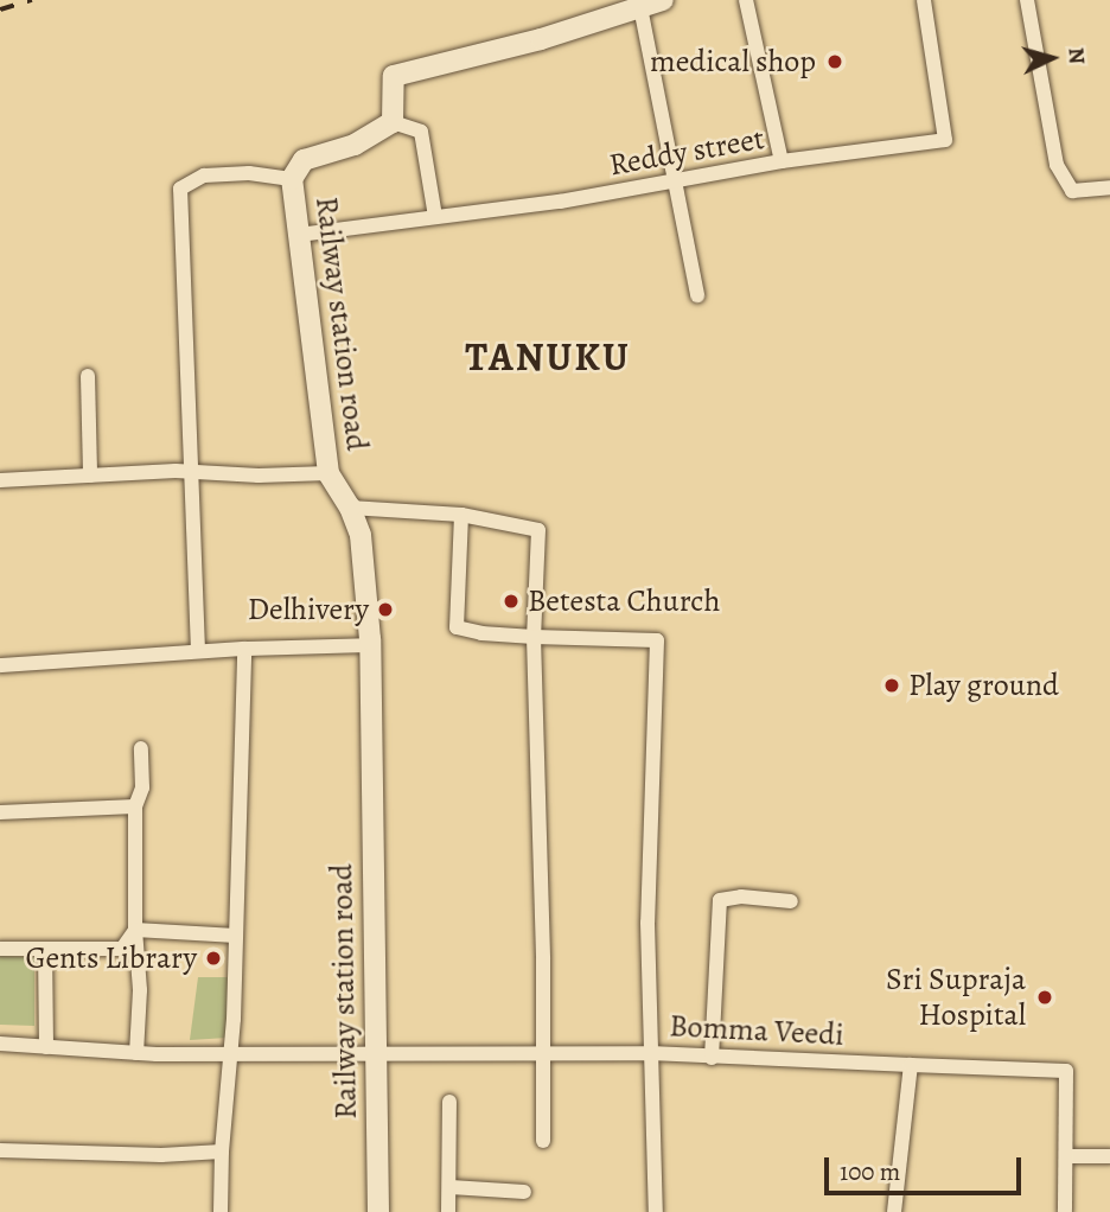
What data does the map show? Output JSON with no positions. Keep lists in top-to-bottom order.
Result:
{
  "streets": {
    "street": ["Reddy street", "Railway station road", "Bomma Veedi"]
  },
  "crossings": [
    ["Reddy street", "Railway station road"]
  ],
  "districts": ["TANUKU"],
  "places": [
    "medical shop",
    "Betesta Church",
    "Delhivery",
    "Play ground",
    "Gents Library",
    "Sri Supraja Hospital"
  ],
  "scale_bar": "100 m",
  "north": "right"
}
